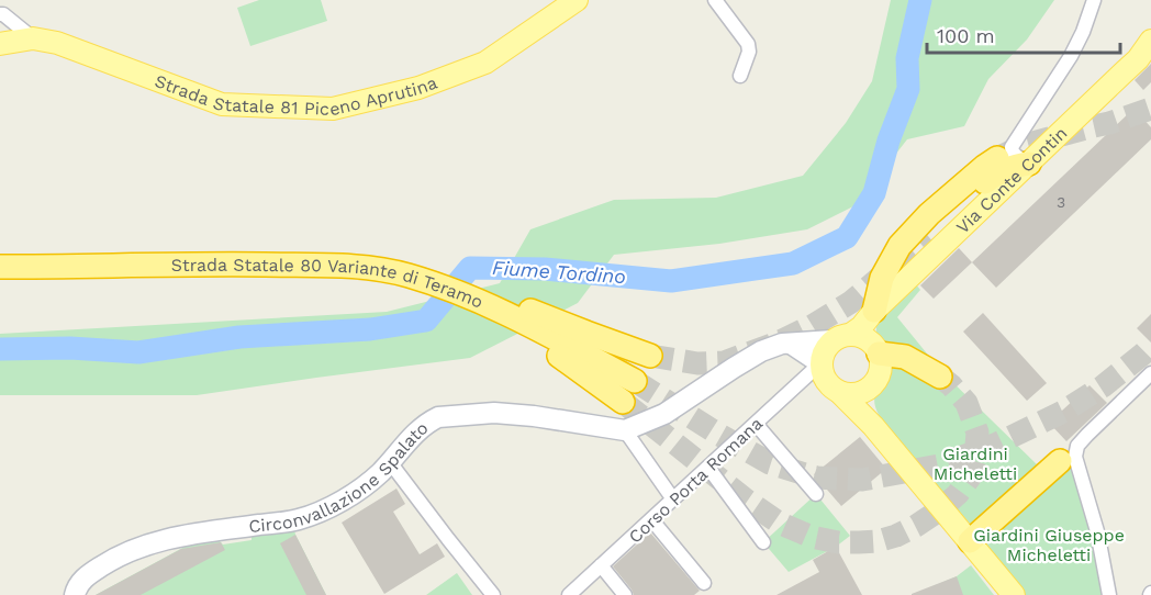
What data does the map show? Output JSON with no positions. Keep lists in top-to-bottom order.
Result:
{
  "streets": {
    "highway": ["Strada Statale 80 Variante di Teramo"],
    "main road": ["Strada Statale 81 Piceno Aprutina", "Via Conte Contin", "Circonvallazione Spalato"],
    "street": ["Corso Porta Romana"]
  },
  "crossings": [
    ["Via Conte Contin", "Corso Porta Romana"]
  ],
  "water": ["Fiume Tordino"],
  "parks": ["Giardini Micheletti", "Giardini Giuseppe Micheletti"],
  "house_numbers": ["3"],
  "scale_bar": "100 m"
}
